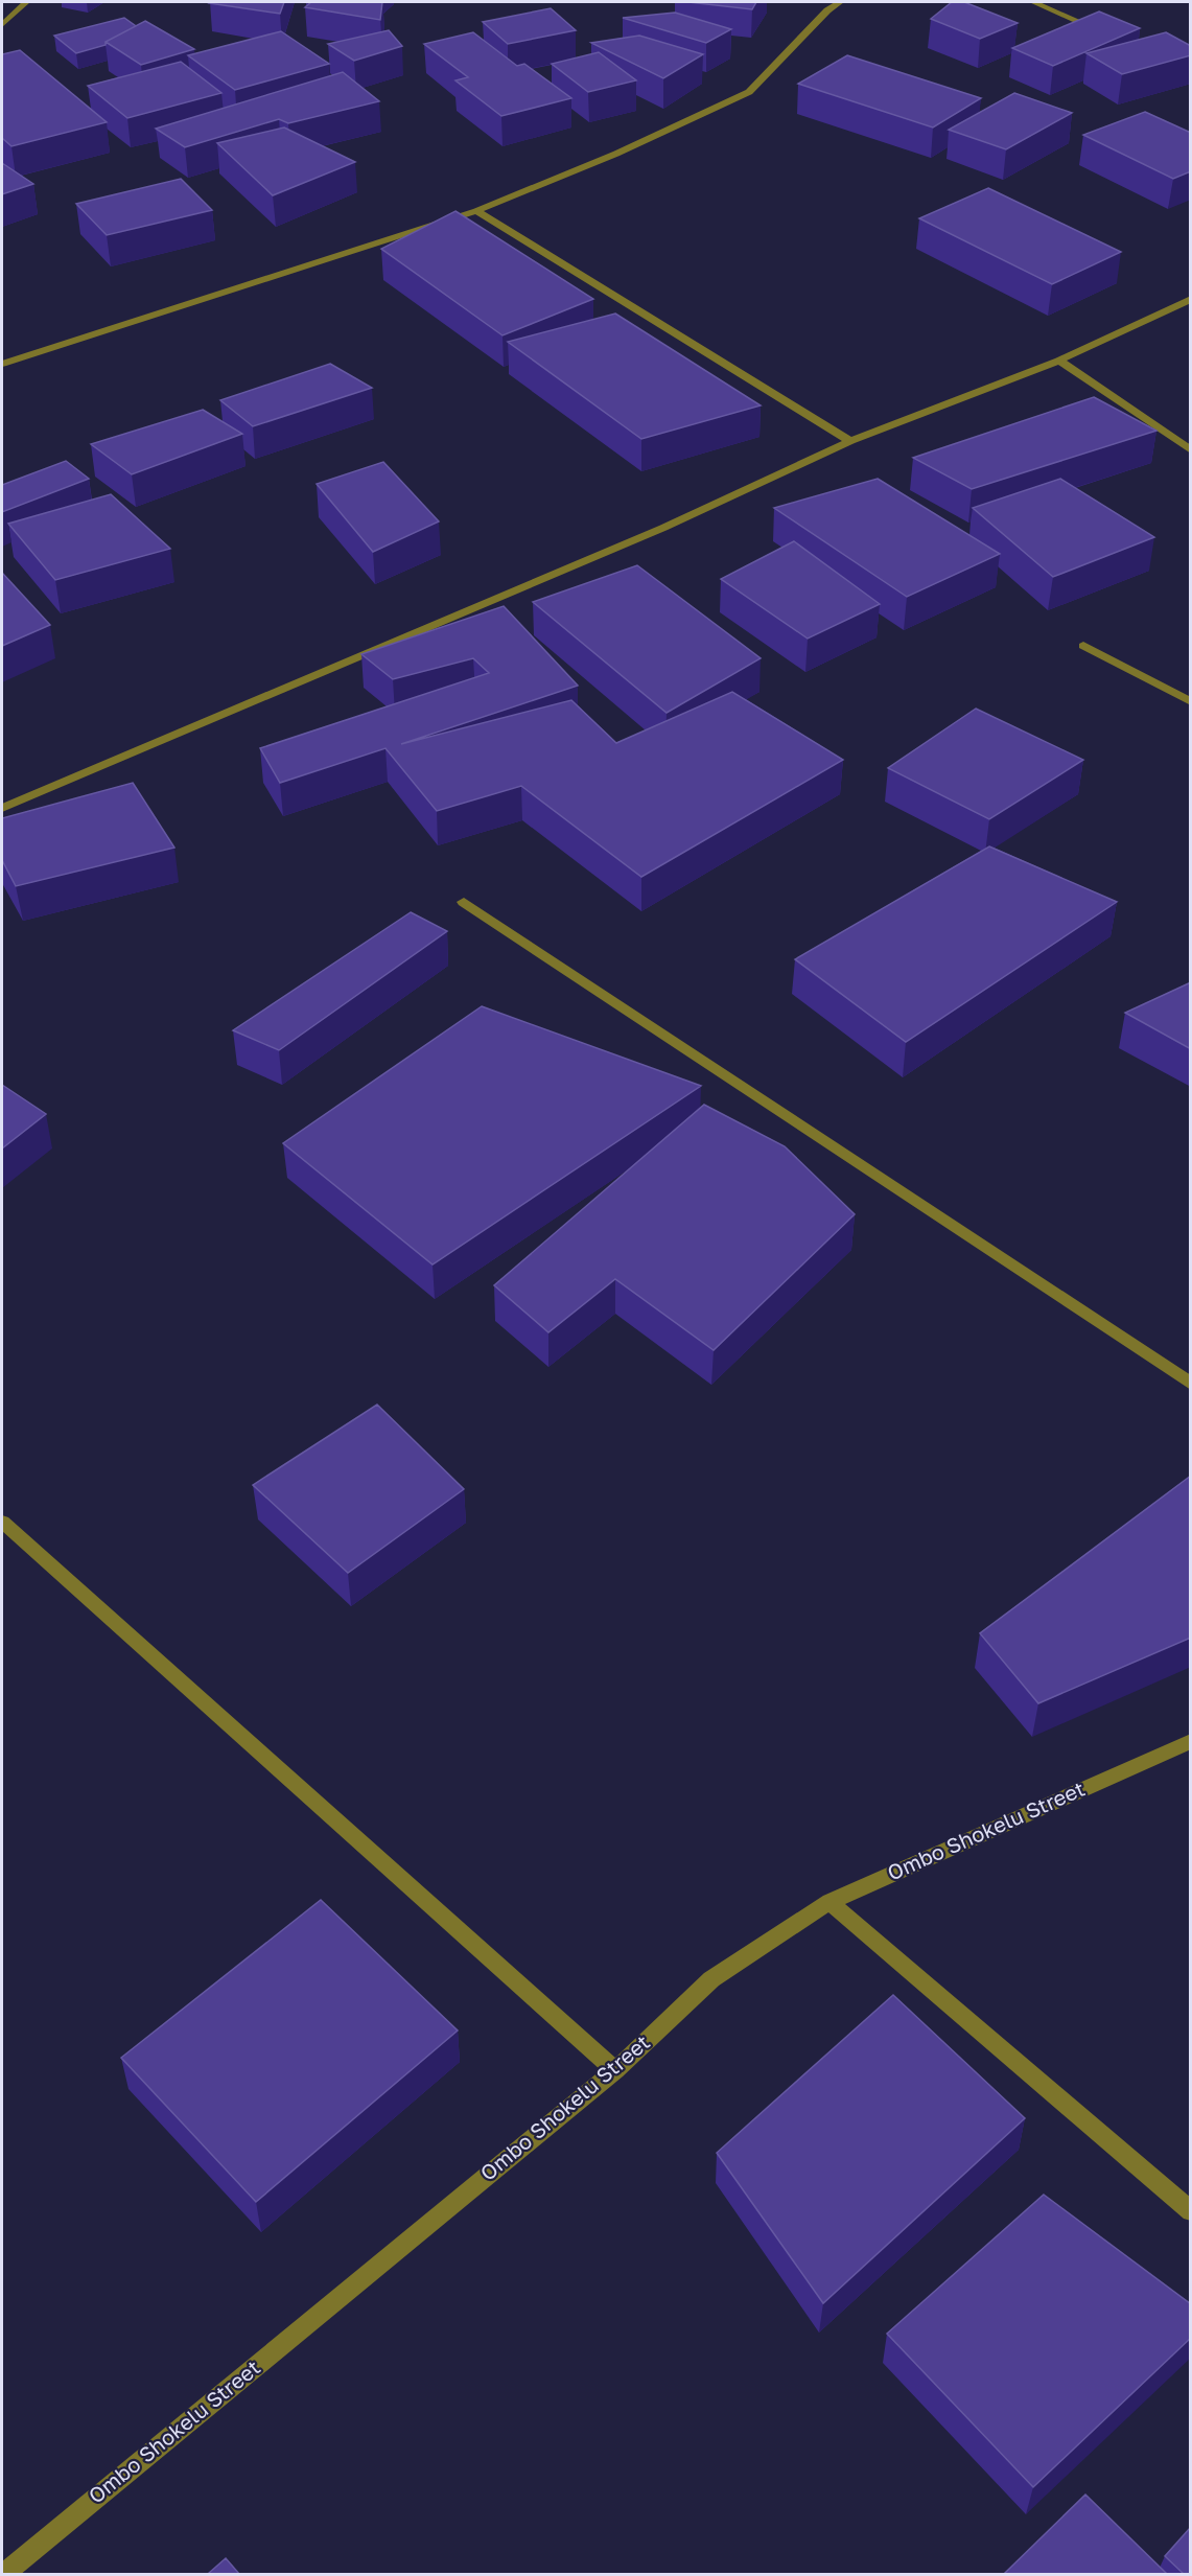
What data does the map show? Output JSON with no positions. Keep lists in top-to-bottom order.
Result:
{
  "streets": {
    "street": ["Ombo Shokelu Street"]
  }
}
